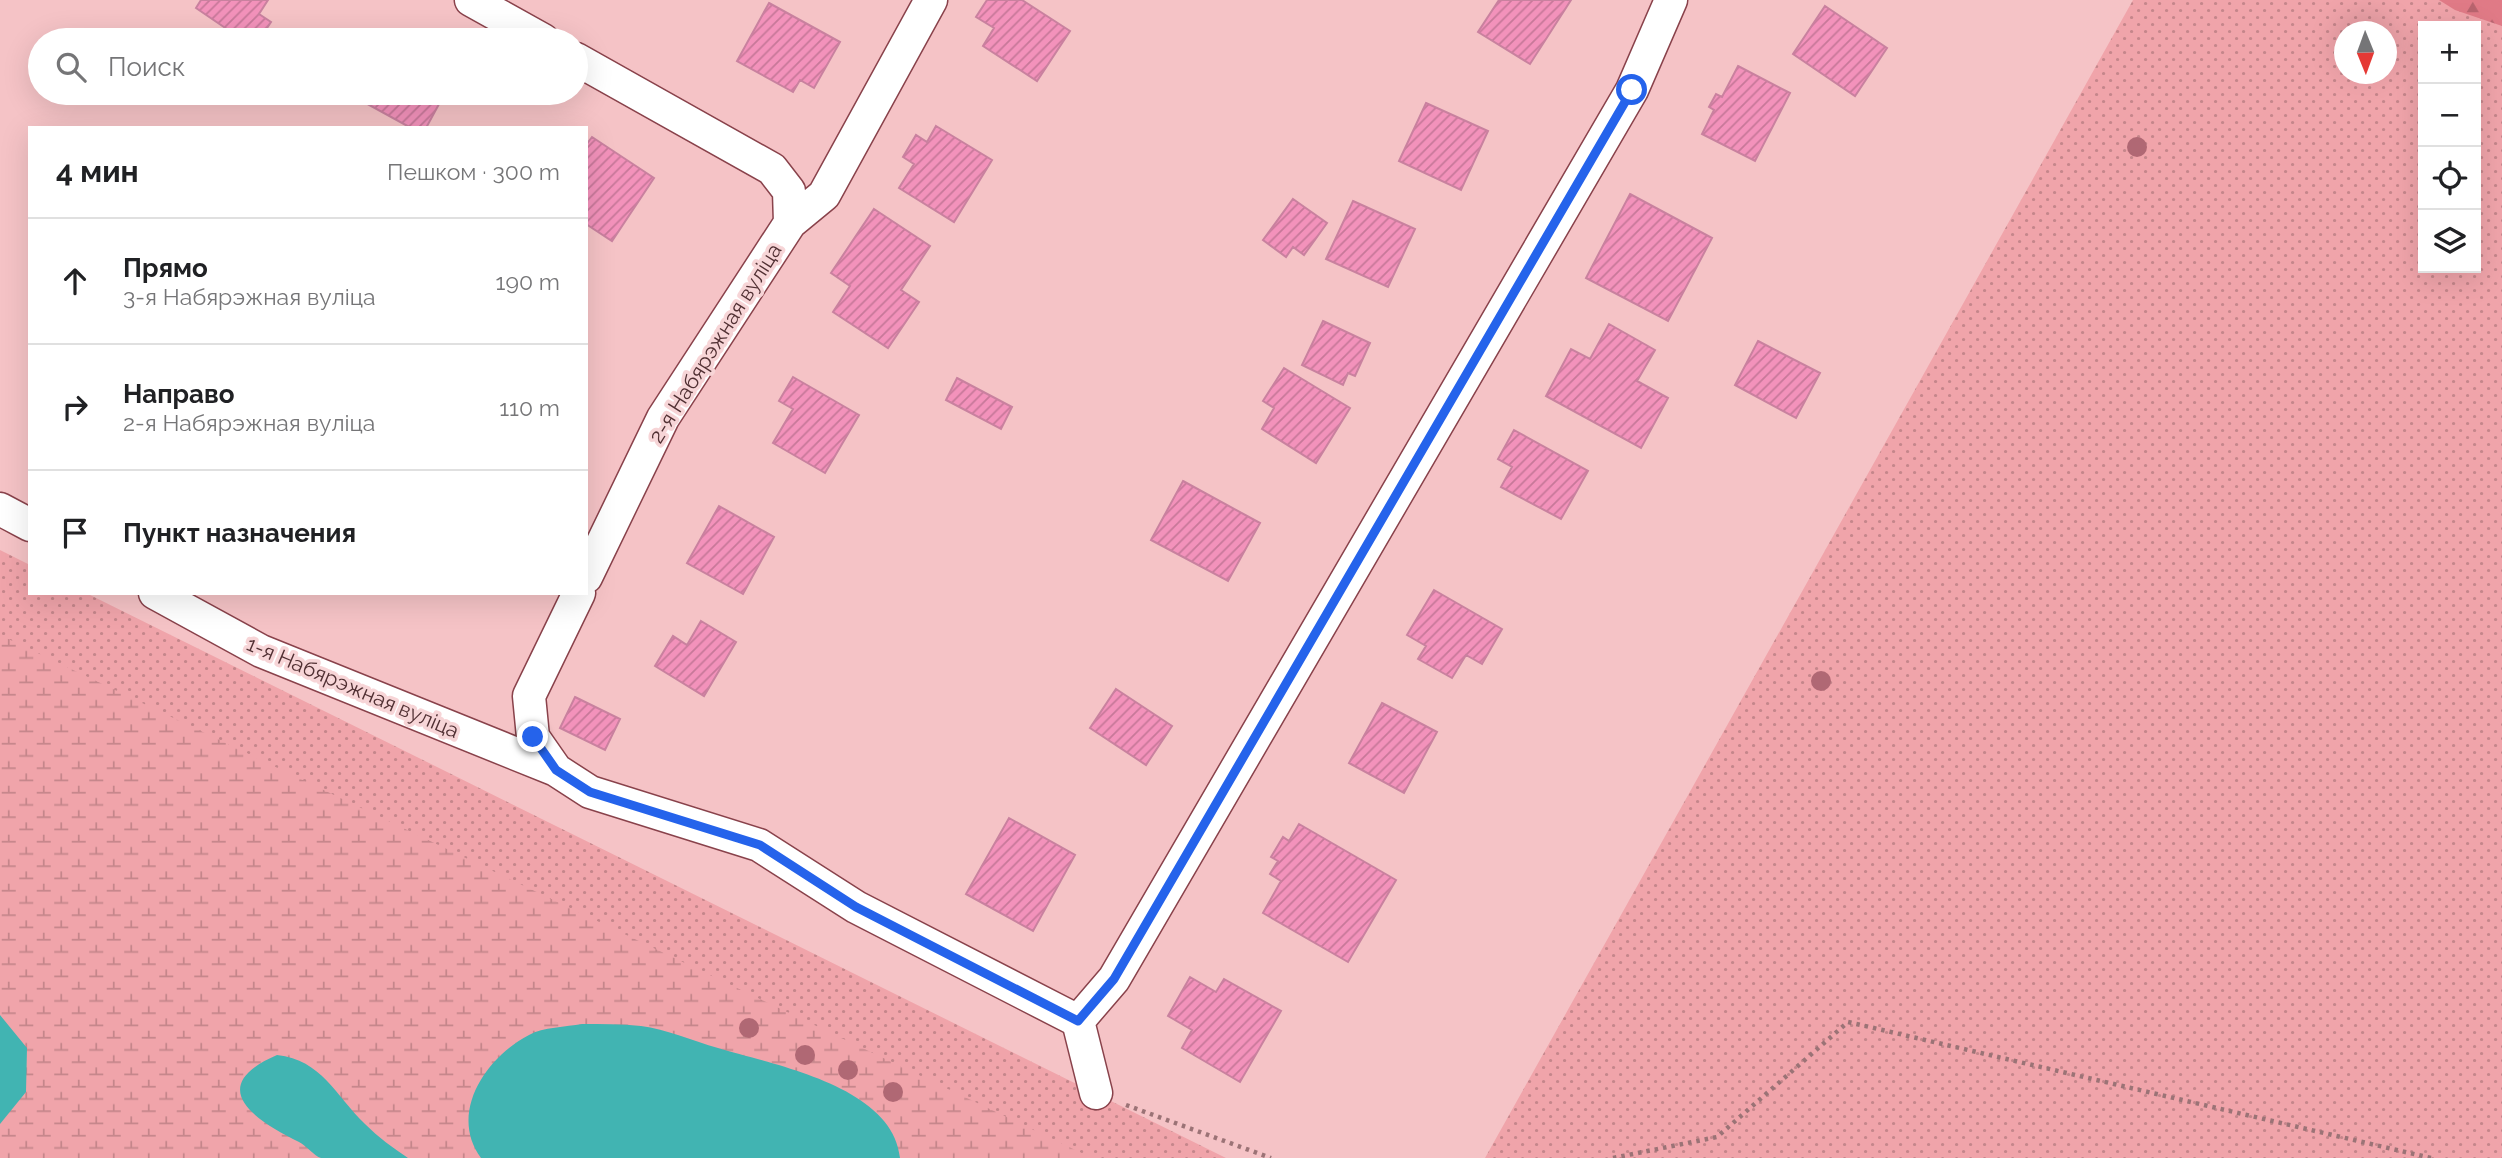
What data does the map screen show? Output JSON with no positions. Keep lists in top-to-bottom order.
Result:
{
  "streets": {
    "street": ["2-я Набярэжная вуліца", "1-я Набярэжная вуліца"]
  },
  "north": "bottom",
  "page": {
    "map_buttons": ["+", "−"],
    "search": "Поиск",
    "heading": ["4 мин", "Пешком · 300 m"],
    "list": [
      ["Прямо", "3-я Набярэжная вуліца", "190 m"],
      ["Направо", "2-я Набярэжная вуліца", "110 m"],
      "Пункт назначения"
    ]
  }
}
